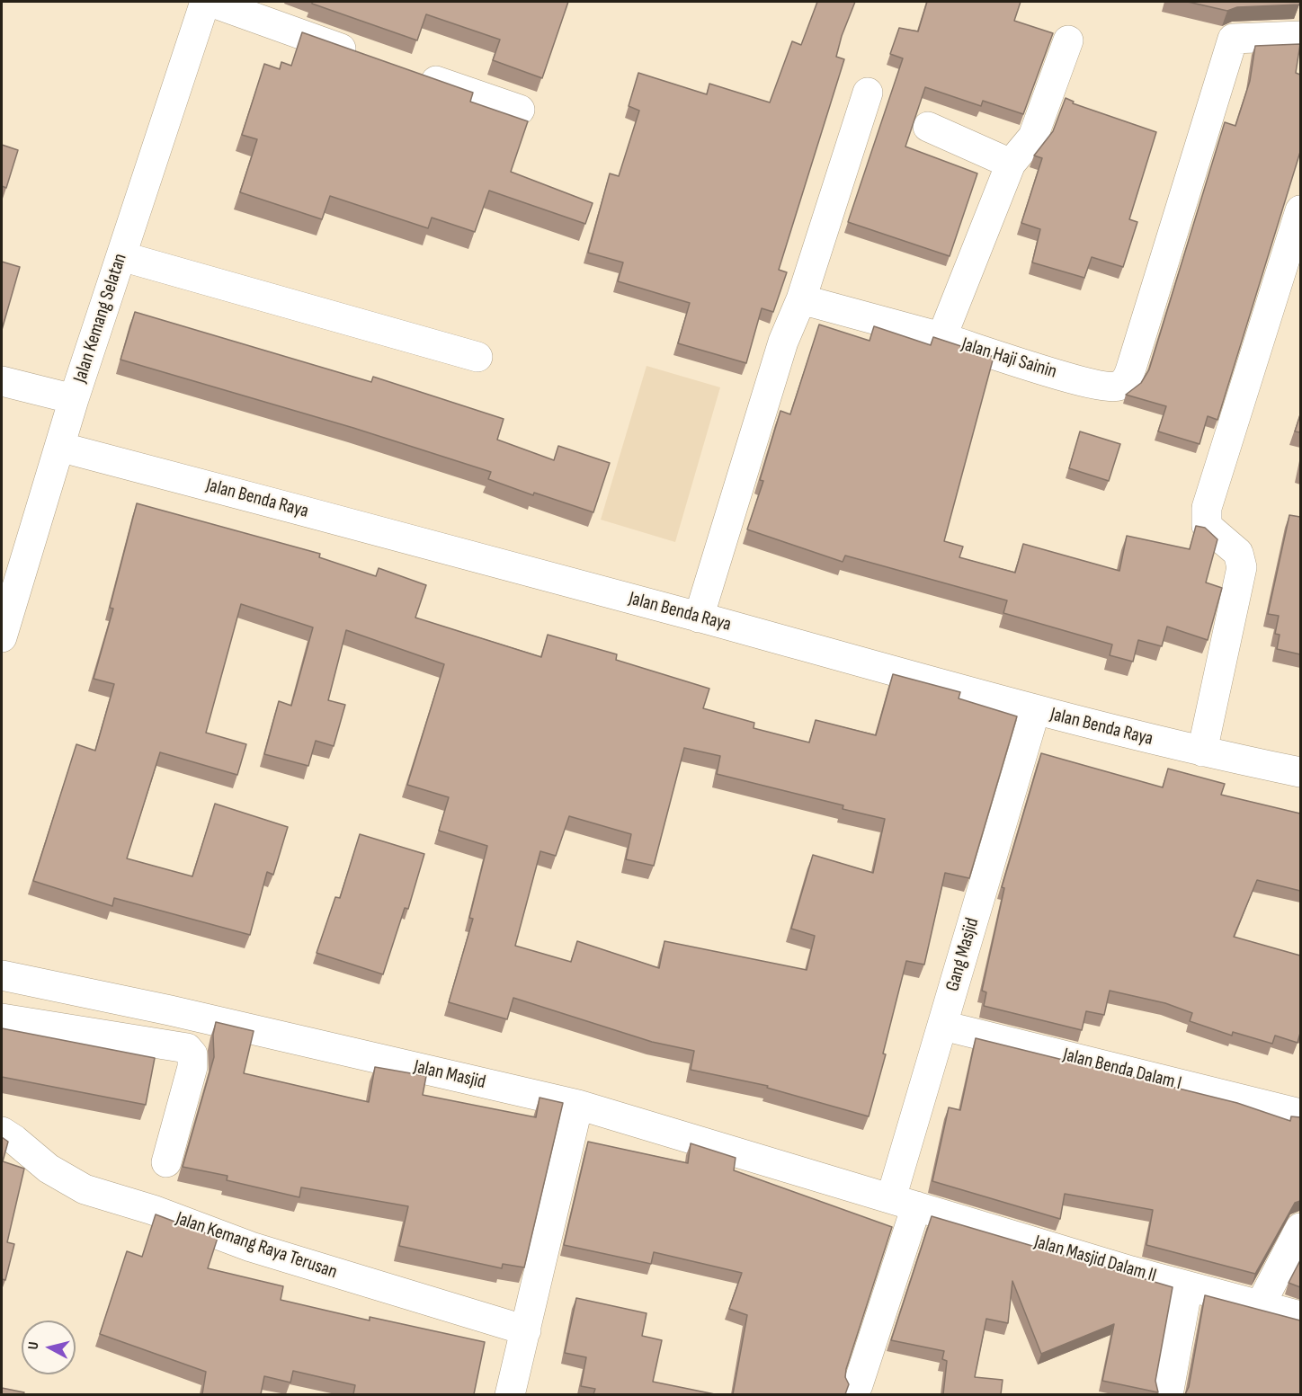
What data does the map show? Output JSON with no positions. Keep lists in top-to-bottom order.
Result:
{
  "streets": {
    "street": [
      "Jalan Kemang Selatan",
      "Jalan Haji Sainin",
      "Jalan Benda Raya",
      "Gang Masjid",
      "Jalan Benda Dalam I",
      "Jalan Masjid",
      "Jalan Kemang Raya Terusan",
      "Jalan Masjid Dalam II"
    ]
  },
  "crossings": [
    ["Jalan Kemang Selatan", "Jalan Benda Raya"],
    ["Jalan Benda Raya", "Gang Masjid"],
    ["Gang Masjid", "Jalan Benda Dalam I"],
    ["Gang Masjid", "Jalan Masjid"],
    ["Gang Masjid", "Jalan Masjid Dalam II"],
    ["Jalan Masjid", "Jalan Masjid Dalam II"]
  ],
  "north": "left"
}
